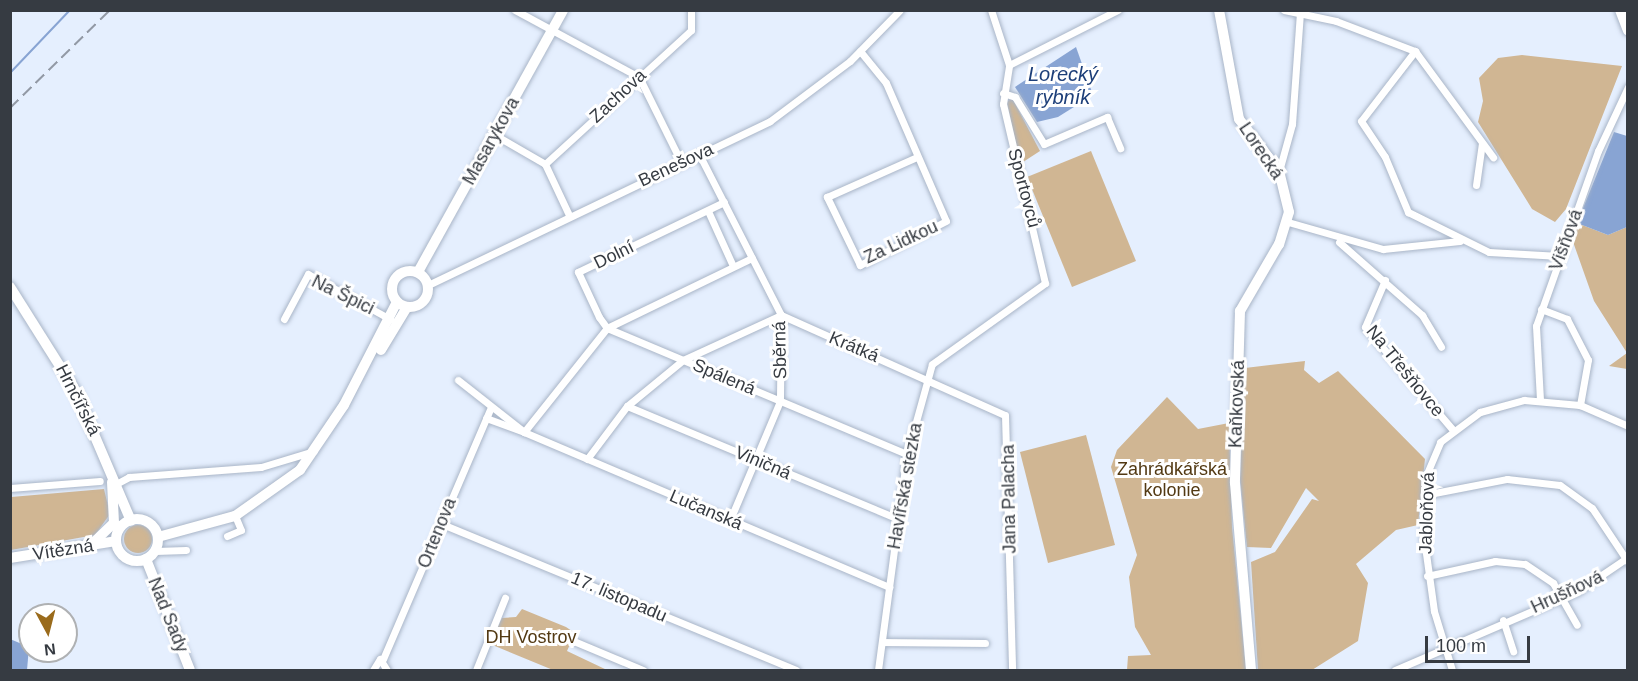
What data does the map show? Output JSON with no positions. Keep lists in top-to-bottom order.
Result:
{
  "streets": {
    "main road": [
      "Masarykova",
      "Lorecká",
      "Hrnčířská",
      "Kaňkovská",
      "Vítězná",
      "Nad Sady"
    ],
    "street": [
      "Zachova",
      "Benešova",
      "Sportovců",
      "Višňová",
      "Za Lidkou",
      "Dolní",
      "Na Špici",
      "Krátká",
      "Sběrná",
      "Na Třešňovce",
      "Spálená",
      "Viničná",
      "Havířská stezka",
      "Jana Palacha",
      "Lučanská",
      "Jabloňová",
      "Ortenova",
      "Hrušňová",
      "17. listopadu"
    ]
  },
  "crossings": [
    ["Masarykova", "Benešova"],
    ["Lorecká", "Kaňkovská"],
    ["Benešova", "Za Lidkou"],
    ["Benešova", "Sběrná"],
    ["Sportovců", "Havířská stezka"],
    ["Višňová", "Jabloňová"],
    ["Dolní", "Sběrná"],
    ["Dolní", "Spálená"],
    ["Krátká", "Sběrná"],
    ["Krátká", "Havířská stezka"],
    ["Krátká", "Jana Palacha"],
    ["Sběrná", "Spálená"],
    ["Sběrná", "Viničná"],
    ["Sběrná", "Lučanská"],
    ["Na Třešňovce", "Jabloňová"],
    ["Spálená", "Havířská stezka"],
    ["Hrnčířská", "Vítězná"],
    ["Hrnčířská", "Nad Sady"],
    ["Viničná", "Havířská stezka"],
    ["Havířská stezka", "Jana Palacha"],
    ["Havířská stezka", "Lučanská"],
    ["Lučanská", "Ortenova"],
    ["Jabloňová", "Hrušňová"],
    ["Ortenova", "17. listopadu"],
    ["Vítězná", "Nad Sady"]
  ],
  "water": ["Lorecký rybník"],
  "parks": ["Zahrádkářská kolonie", "DH Vostrov"],
  "scale_bar": "100 m",
  "north": "bottom"
}
